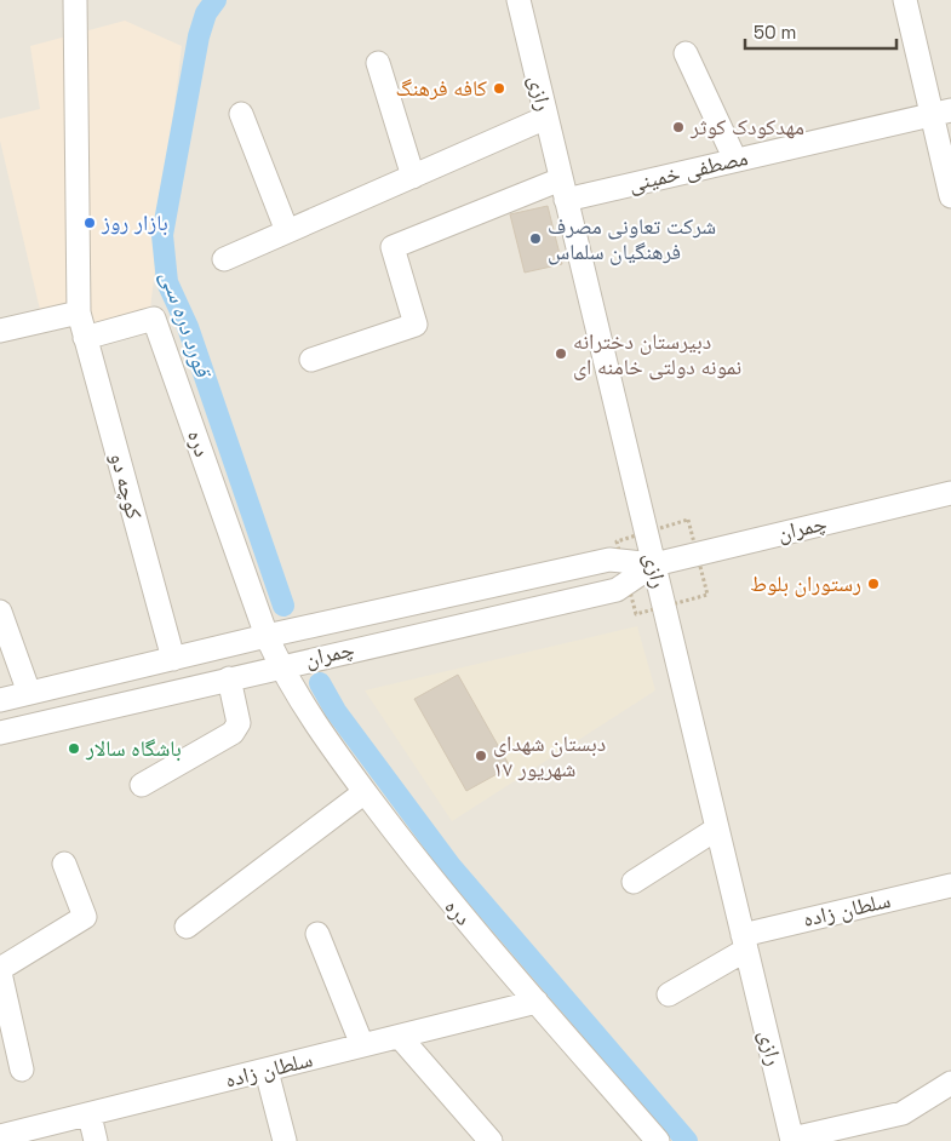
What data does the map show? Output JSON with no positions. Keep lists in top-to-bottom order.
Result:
{
  "streets": {
    "street": [
      "رازی",
      "مصطفی خمینی",
      "دره",
      "کوچه دو",
      "چمران",
      "سلطان زاده"
    ]
  },
  "crossings": [
    ["رازی", "مصطفی خمینی"],
    ["رازی", "چمران"],
    ["رازی", "سلطان زاده"],
    ["دره", "کوچه دو"],
    ["دره", "چمران"],
    ["دره", "سلطان زاده"],
    ["کوچه دو", "چمران"]
  ],
  "water": ["قورد دره سی"],
  "places": [
    "کافه فرهنگ",
    "مهدکودک کوثر",
    "بازار روز",
    "شرکت تعاونی مصرف فرهنگیان سلماس",
    "دبیرستان دخترانه نمونه دولتی خامنه ای",
    "رستوران بلوط",
    "باشگاه سالار",
    "دبستان شهدای ۱۷ شهریور"
  ],
  "scale_bar": "50 m"
}
